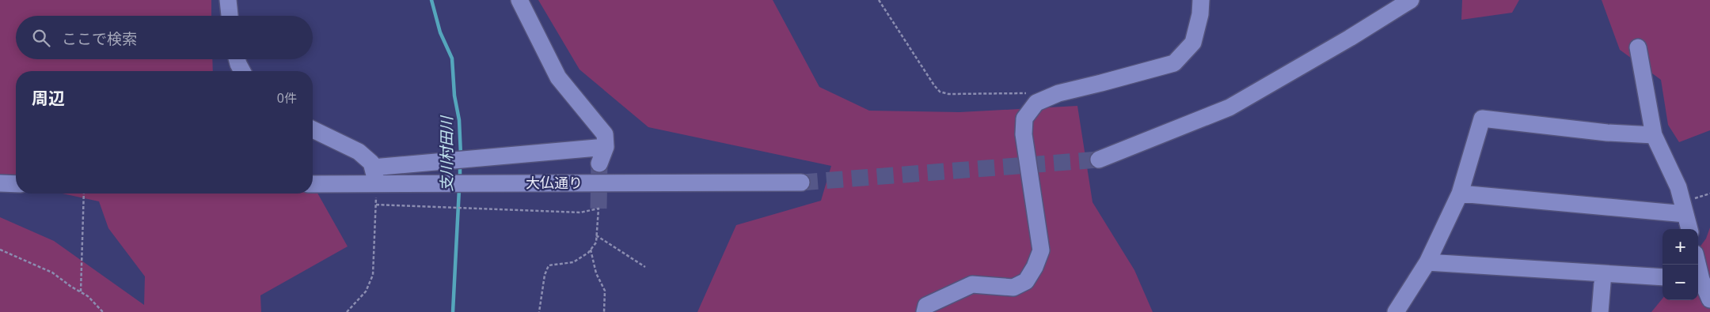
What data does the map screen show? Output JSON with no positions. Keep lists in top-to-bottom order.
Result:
{
  "streets": {
    "street": ["大仏通り"]
  },
  "water": ["支川村田川"],
  "page": {
    "search": "ここで検索",
    "heading": ["周辺", "0件"],
    "map_buttons": ["+", "−"]
  }
}
